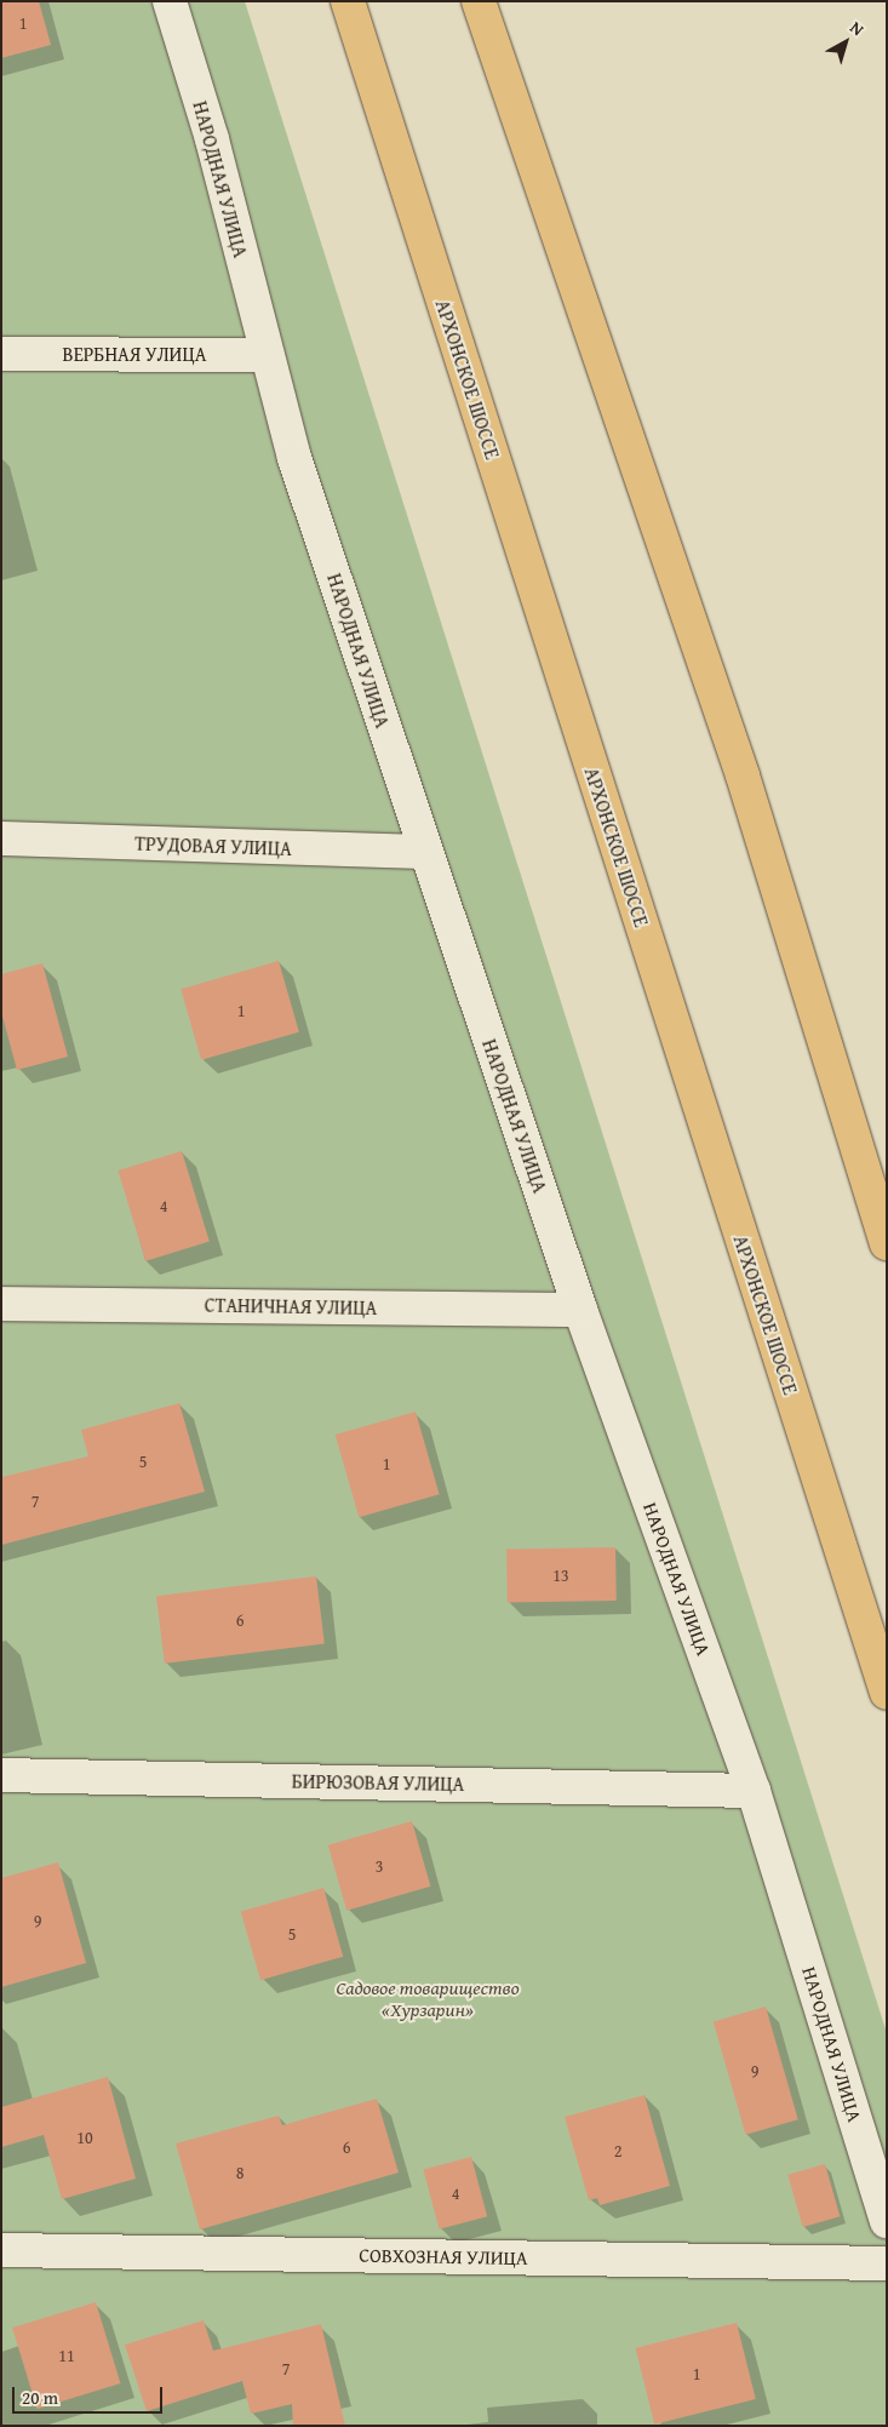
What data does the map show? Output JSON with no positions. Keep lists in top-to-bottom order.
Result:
{
  "streets": {
    "highway": ["АРХОНСКОЕ ШОССЕ"],
    "street": [
      "НАРОДНАЯ УЛИЦА",
      "ВЕРБНАЯ УЛИЦА",
      "ТРУДОВАЯ УЛИЦА",
      "СТАНИЧНАЯ УЛИЦА",
      "БИРЮЗОВАЯ УЛИЦА",
      "СОВХОЗНАЯ УЛИЦА"
    ]
  },
  "crossings": [
    ["НАРОДНАЯ УЛИЦА", "ВЕРБНАЯ УЛИЦА"],
    ["НАРОДНАЯ УЛИЦА", "ТРУДОВАЯ УЛИЦА"],
    ["НАРОДНАЯ УЛИЦА", "СТАНИЧНАЯ УЛИЦА"],
    ["НАРОДНАЯ УЛИЦА", "БИРЮЗОВАЯ УЛИЦА"]
  ],
  "parks": ["Садовое товарищество «Хурзарин»"],
  "house_numbers": [
    "1",
    "1",
    "4",
    "5",
    "1",
    "7",
    "13",
    "6",
    "3",
    "9",
    "5",
    "9",
    "10",
    "6",
    "2",
    "8",
    "4",
    "11",
    "7",
    "1"
  ],
  "scale_bar": "20 m",
  "north": "top right"
}
